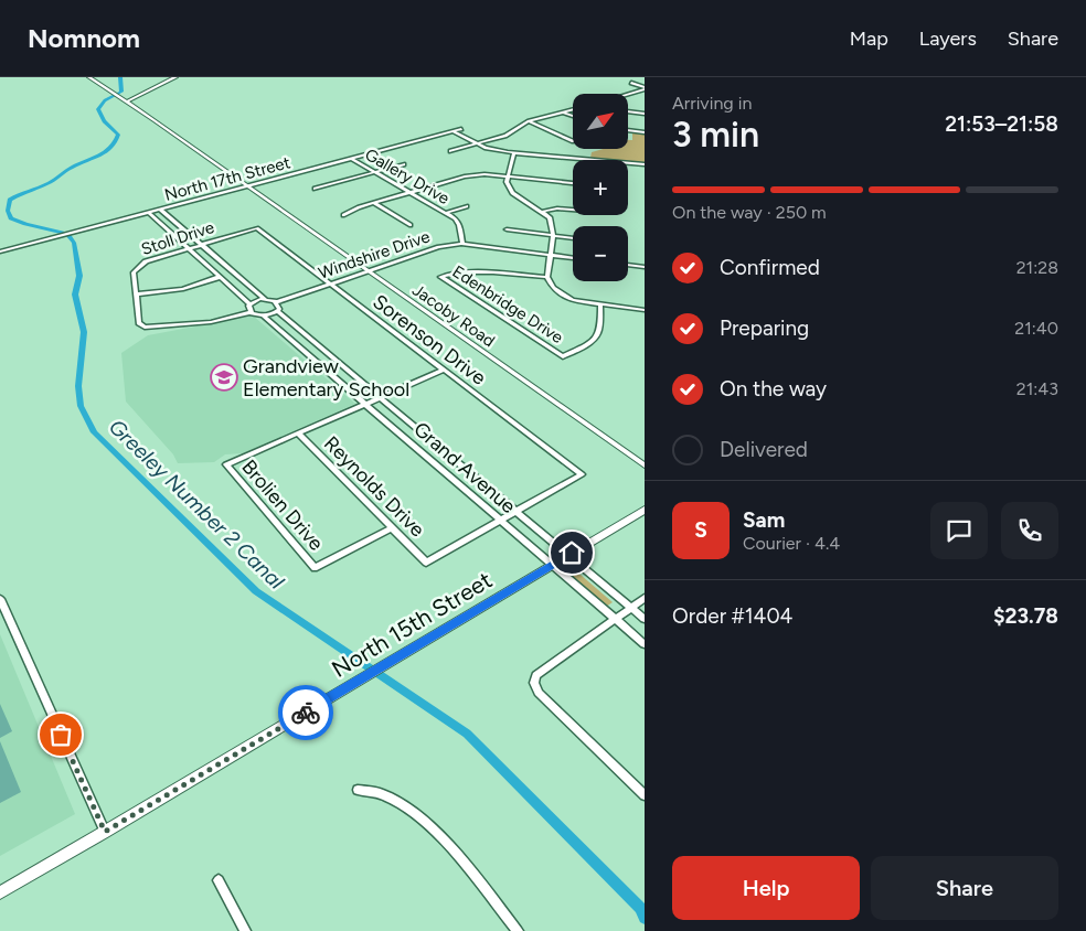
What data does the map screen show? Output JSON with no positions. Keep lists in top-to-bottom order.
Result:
{
  "streets": {
    "street": [
      "Gallery Drive",
      "North 17th Street",
      "Stoll Drive",
      "Windshire Drive",
      "Edenbridge Drive",
      "Jacoby Road",
      "Sorenson Drive",
      "Grand Avenue",
      "Reynolds Drive",
      "Brolien Drive",
      "North 15th Street"
    ]
  },
  "crossings": [
    ["Gallery Drive", "North 17th Street"],
    ["Gallery Drive", "Windshire Drive"],
    ["North 17th Street", "Jacoby Road"],
    ["Stoll Drive", "Sorenson Drive"],
    ["Windshire Drive", "Jacoby Road"],
    ["Windshire Drive", "Sorenson Drive"],
    ["Grand Avenue", "Reynolds Drive"],
    ["Grand Avenue", "North 15th Street"],
    ["Reynolds Drive", "Brolien Drive"]
  ],
  "water": ["Greeley Number 2 Canal"],
  "places": {
    "school or university": ["Grandview Elementary School"]
  },
  "north": "top right",
  "page": {
    "header": "Nomnom",
    "nav": ["Map", "Layers", "Share"],
    "heading": ["3 min", "Arriving in", "21:53–21:58"],
    "panel": [
      "Sam",
      "Courier · 4.4",
      "Order #1404",
      "$23.78"
    ],
    "map_buttons": ["+", "−"],
    "bar": "On the way · 250 m",
    "list": [
      ["Confirmed", "21:28"],
      ["Preparing", "21:40"],
      ["On the way", "21:43"],
      "Delivered"
    ],
    "round": "S",
    "buttons": ["Help", "Share"]
  }
}
